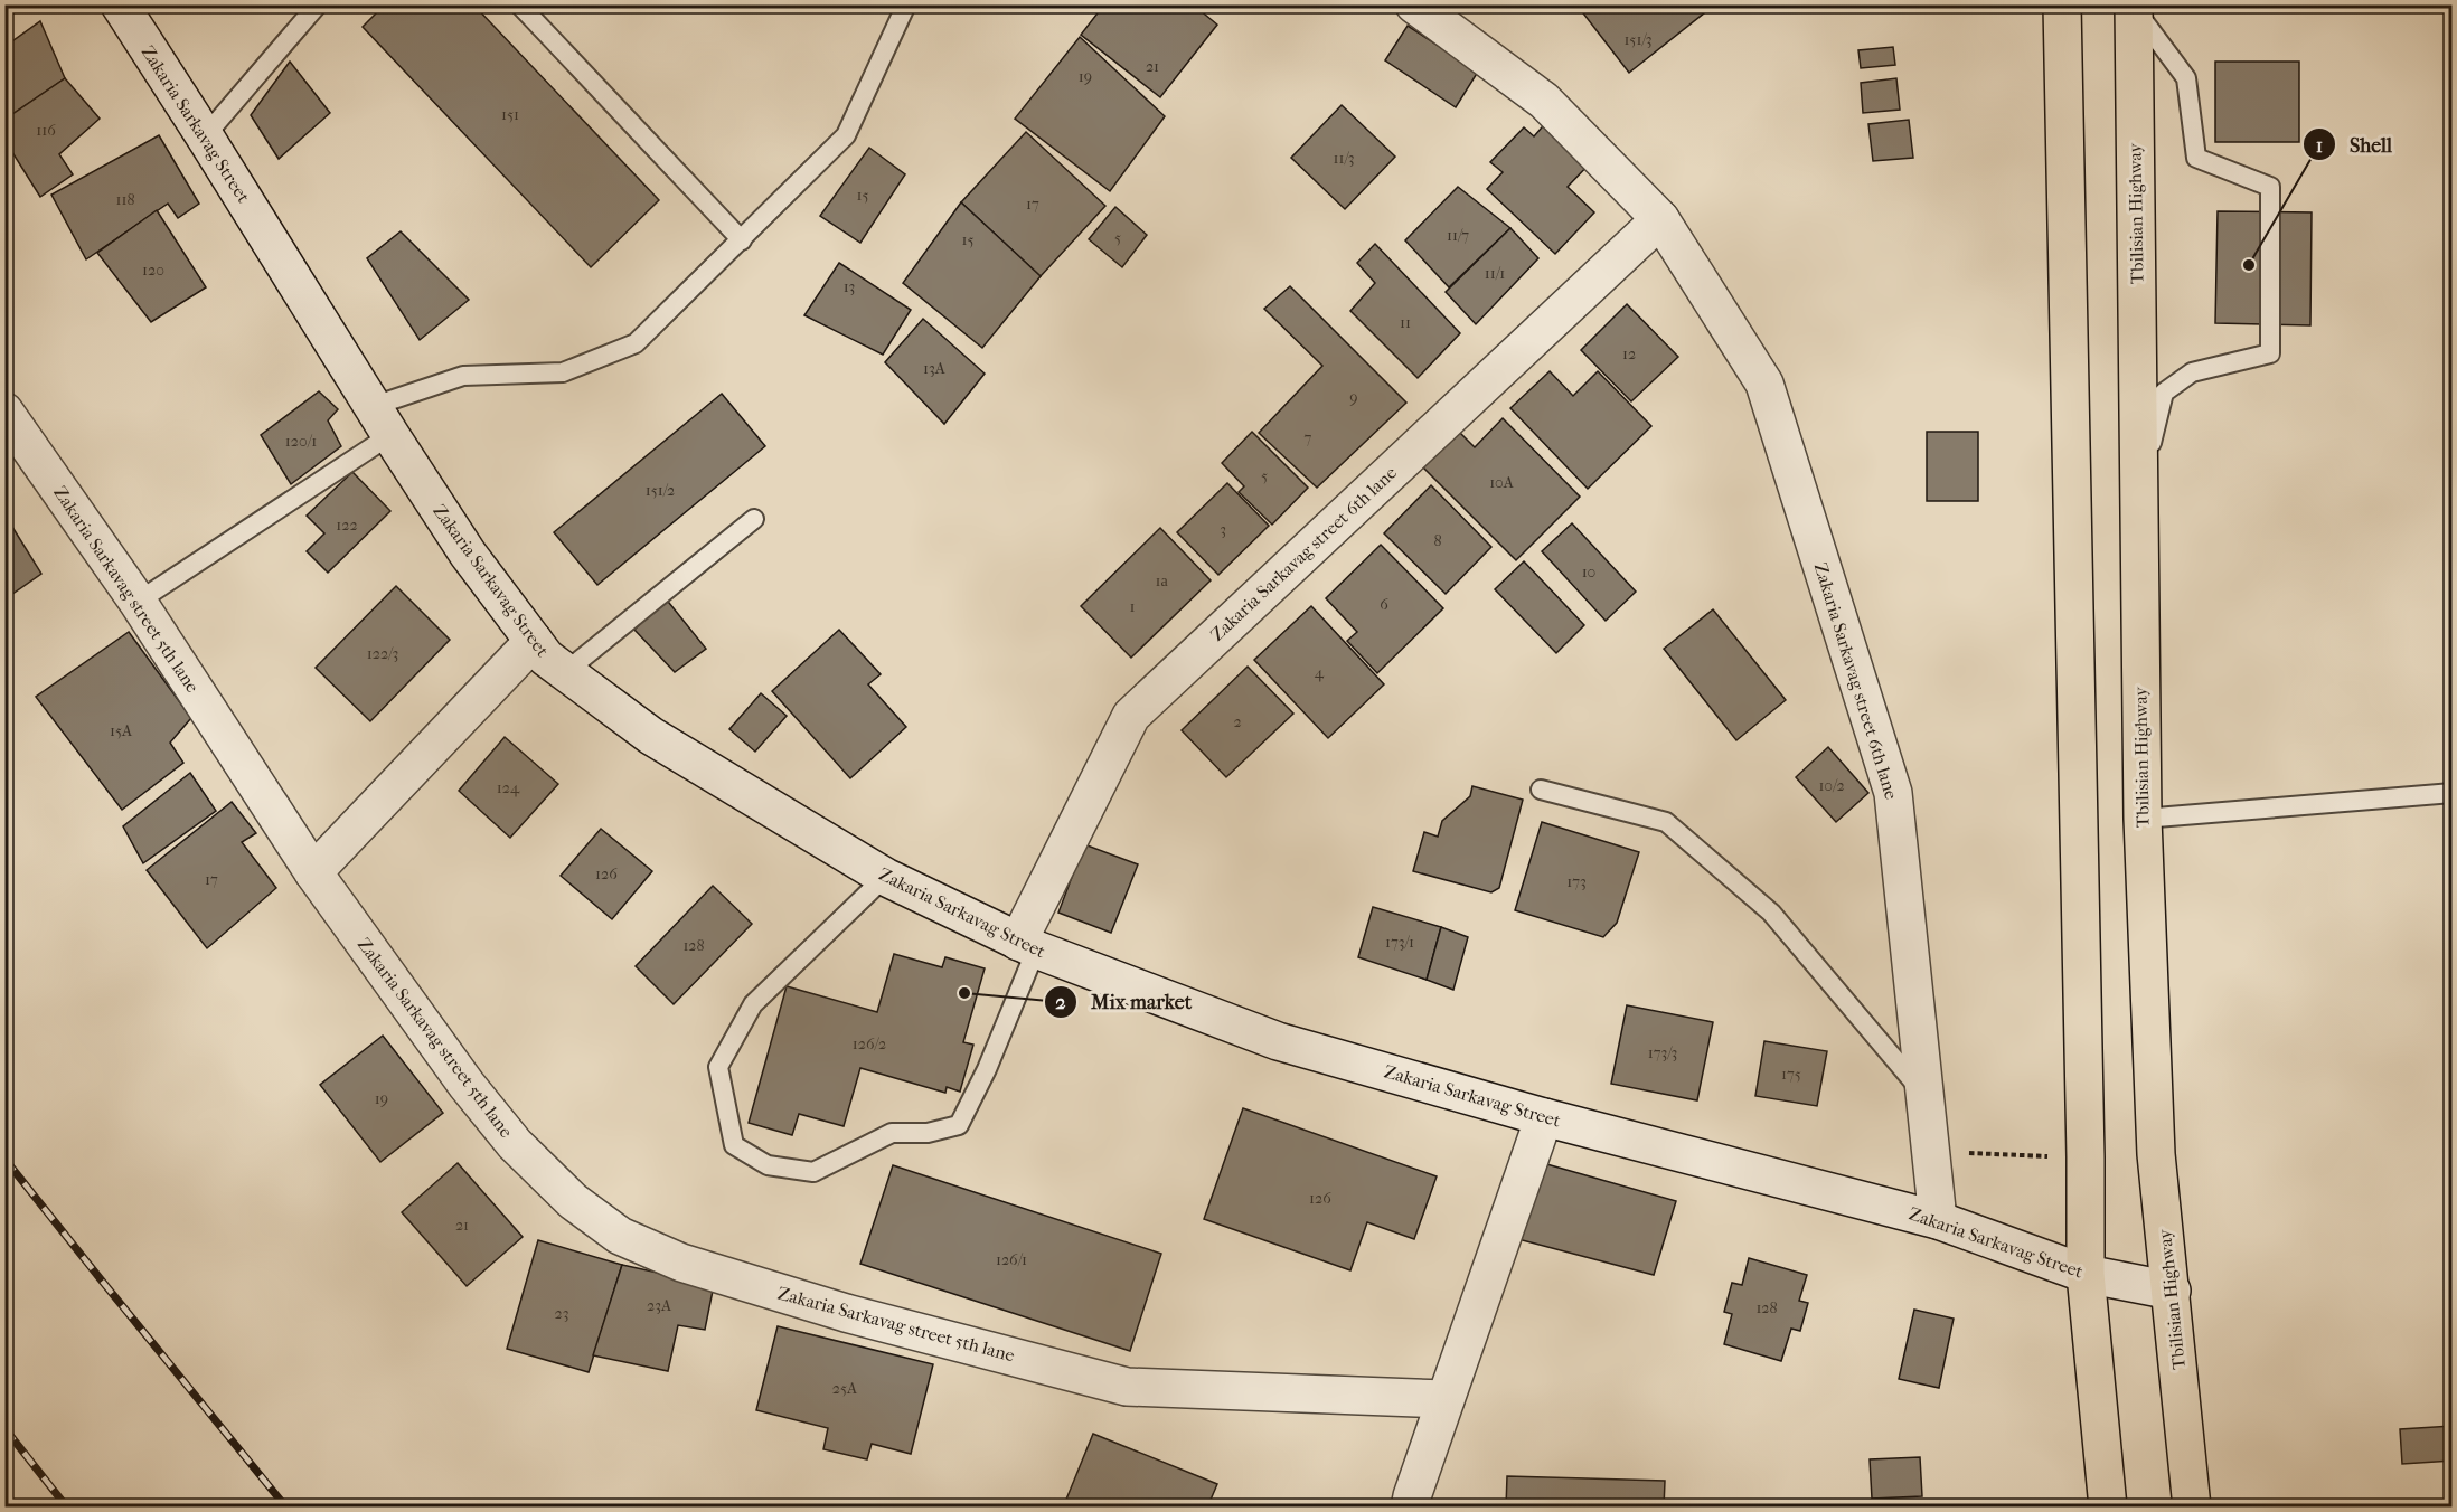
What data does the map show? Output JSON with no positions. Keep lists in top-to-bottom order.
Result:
{
  "streets": {
    "main road": ["Tbilisian Highway"],
    "street": ["Zakaria Sarkavag Street", "Zakaria Sarkavag street 6th lane", "Zakaria Sarkavag street 5th lane"]
  },
  "crossings": [
    ["Zakaria Sarkavag Street", "Tbilisian Highway"],
    ["Zakaria Sarkavag Street", "Zakaria Sarkavag street 6th lane"]
  ],
  "places": ["Shell", "Mix market"],
  "house_numbers": [
    "151/3",
    "21",
    "19",
    "151",
    "116",
    "11/3",
    "15",
    "118",
    "17",
    "11/7",
    "5",
    "15",
    "120",
    "11/1",
    "13",
    "11",
    "12",
    "13A",
    "9",
    "7",
    "120/1",
    "5",
    "10A",
    "151/2",
    "122",
    "3",
    "8",
    "10",
    "1а",
    "6",
    "1",
    "122/3",
    "4",
    "2",
    "15A",
    "10/2",
    "124",
    "126",
    "17",
    "173",
    "173/1",
    "128",
    "126/2",
    "173/3",
    "175",
    "19",
    "126",
    "21",
    "126/1",
    "23A",
    "128",
    "23",
    "25A"
  ]
}
